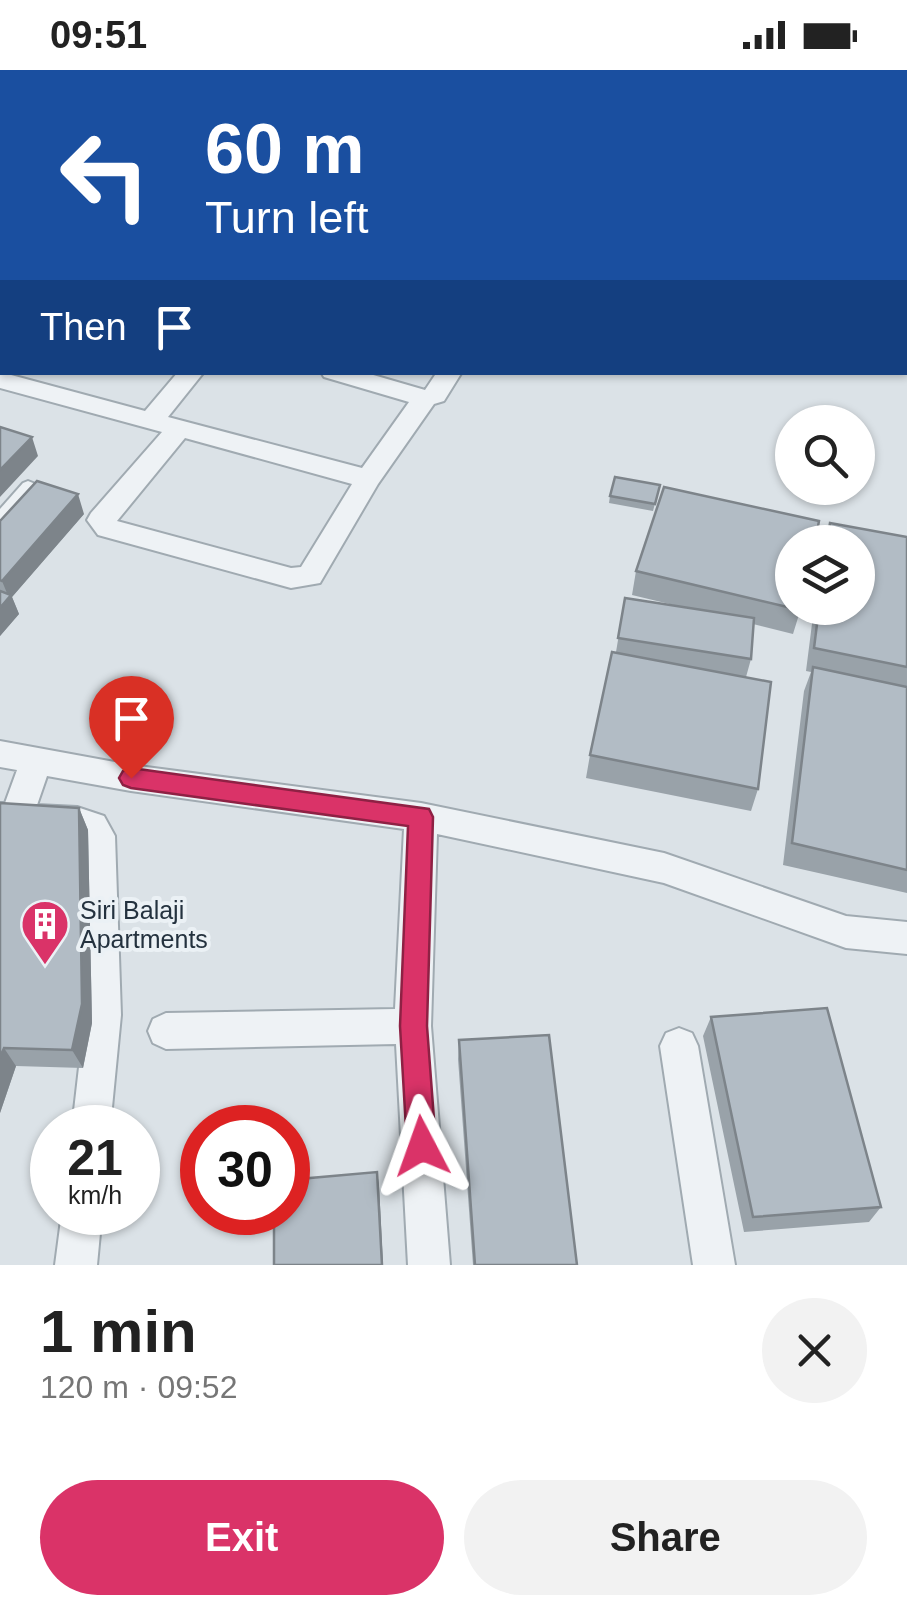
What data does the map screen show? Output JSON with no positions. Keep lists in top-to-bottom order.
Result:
{
  "places": {
    "building": ["Siri Balaji Apartments"]
  },
  "page": {
    "status": "09:51",
    "turn": ["60 m", "Turn left"],
    "then": "Then",
    "speed": "21 km/h",
    "limit": "30",
    "heading": ["1 min", "120 m · 09:52"],
    "buttons": ["Exit", "Share"]
  }
}
